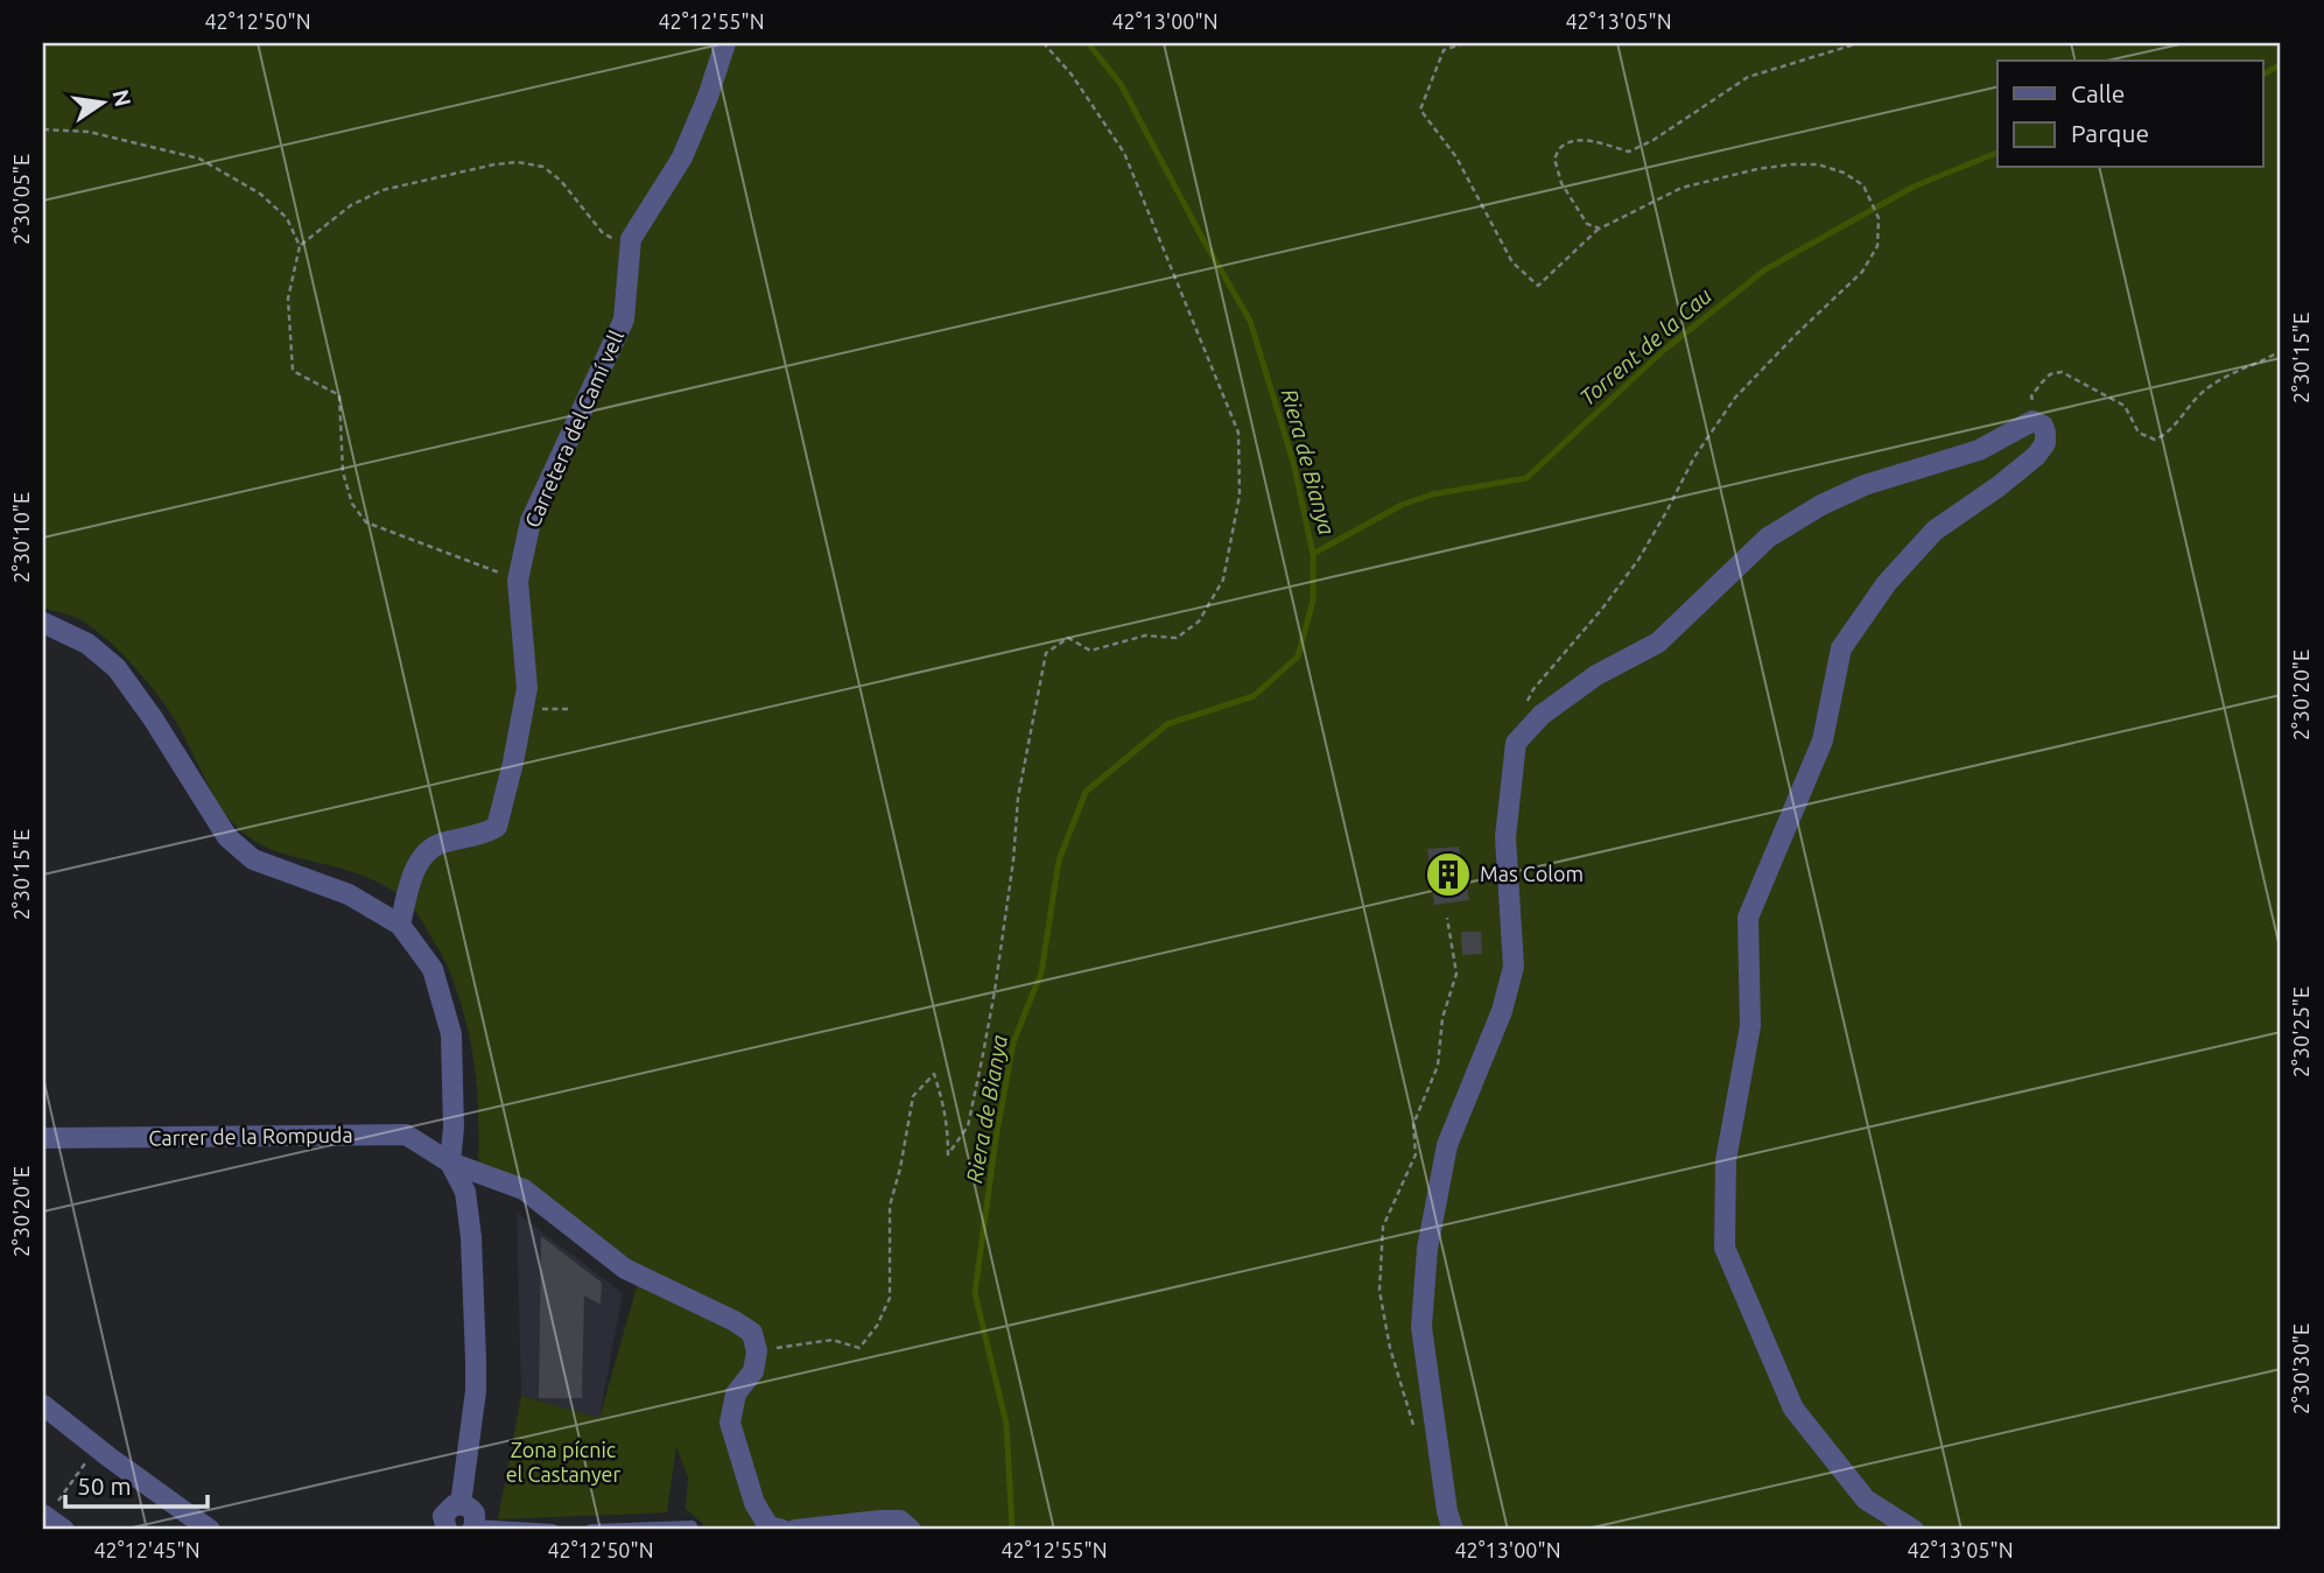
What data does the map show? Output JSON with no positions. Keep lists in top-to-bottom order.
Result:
{
  "streets": {
    "street": ["Carretera del Camí vell", "Carrer de la Rompuda"]
  },
  "water": ["Torrent de la Cau", "Riera de Bianya"],
  "parks": ["Zona pícnic el Castanyer"],
  "places": {
    "building": ["Mas Colom"]
  },
  "legend": ["Calle", "Parque"],
  "scale_bar": "50 m",
  "north": "right",
  "coordinates": [
    "42°12'50\"N",
    "42°12'55\"N",
    "42°13'00\"N",
    "42°13'05\"N",
    "2°30'05\"E",
    "2°30'15\"E",
    "2°30'10\"E",
    "2°30'20\"E",
    "2°30'25\"E",
    "2°30'30\"E",
    "42°12'45\"N"
  ]
}
